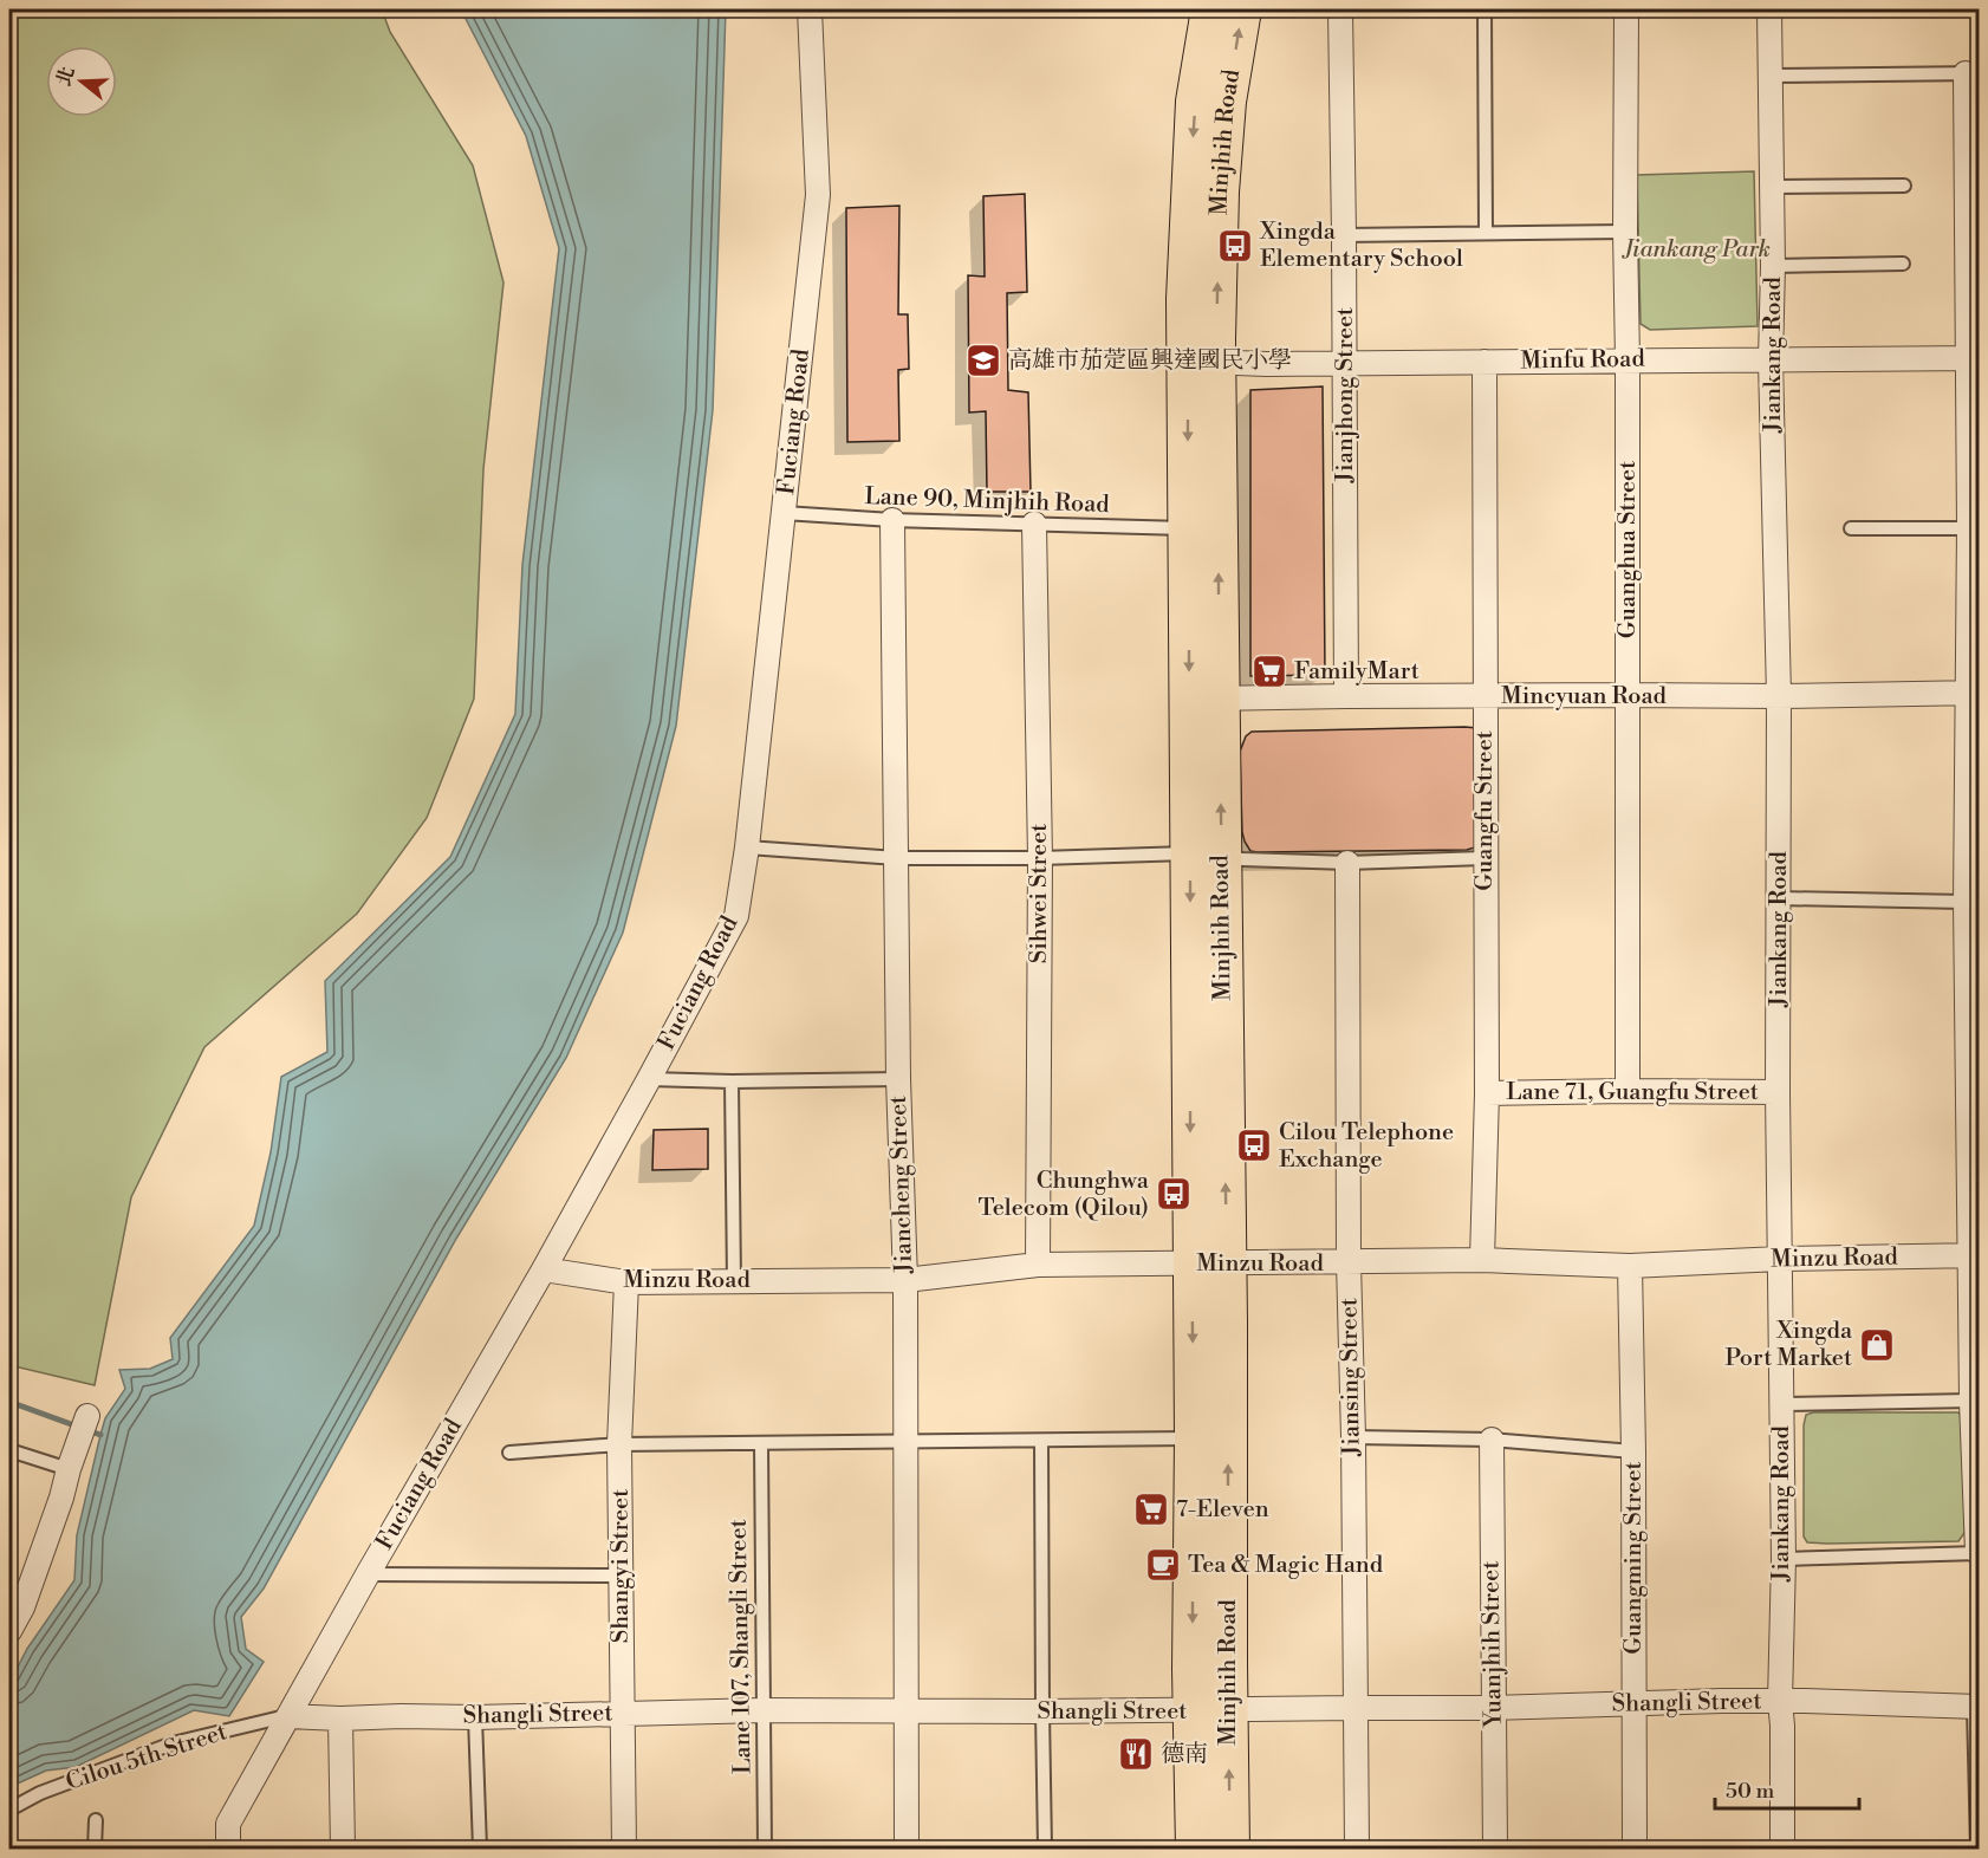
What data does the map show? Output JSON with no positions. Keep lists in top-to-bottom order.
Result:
{
  "streets": {
    "main road": ["Minjhih Road"],
    "street": [
      "Jiankang Road",
      "Minfu Road",
      "Jianjhong Street",
      "Fuciang Road",
      "Guanghua Street",
      "Mincyuan Road",
      "Guangfu Street",
      "Sihwei Street",
      "Lane 71, Guangfu Street",
      "Jiancheng Street",
      "Minzu Road",
      "Jiansing Street",
      "Guangming Street",
      "Shangyi Street",
      "Yuanjhih Street",
      "Shangli Street"
    ],
    "lane": ["Lane 90, Minjhih Road", "Lane 107, Shangli Street", "Cilou 5th Street"]
  },
  "crossings": [
    ["Minjhih Road", "Minfu Road"],
    ["Minjhih Road", "Lane 90, Minjhih Road"],
    ["Minjhih Road", "Mincyuan Road"],
    ["Minjhih Road", "Minzu Road"],
    ["Minjhih Road", "Shangli Street"],
    ["Jiankang Road", "Minfu Road"],
    ["Jiankang Road", "Mincyuan Road"],
    ["Jiankang Road", "Lane 71, Guangfu Street"],
    ["Jiankang Road", "Minzu Road"],
    ["Jiankang Road", "Shangli Street"],
    ["Minfu Road", "Jianjhong Street"],
    ["Minfu Road", "Guanghua Street"],
    ["Minfu Road", "Guangfu Street"],
    ["Jianjhong Street", "Mincyuan Road"],
    ["Fuciang Road", "Lane 90, Minjhih Road"],
    ["Fuciang Road", "Minzu Road"],
    ["Fuciang Road", "Shangli Street"],
    ["Fuciang Road", "Cilou 5th Street"],
    ["Lane 90, Minjhih Road", "Sihwei Street"],
    ["Lane 90, Minjhih Road", "Jiancheng Street"],
    ["Guanghua Street", "Mincyuan Road"],
    ["Guanghua Street", "Lane 71, Guangfu Street"],
    ["Mincyuan Road", "Guangfu Street"],
    ["Guangfu Street", "Lane 71, Guangfu Street"],
    ["Guangfu Street", "Minzu Road"],
    ["Sihwei Street", "Minzu Road"],
    ["Jiancheng Street", "Minzu Road"],
    ["Jiancheng Street", "Shangli Street"],
    ["Minzu Road", "Jiansing Street"],
    ["Minzu Road", "Guangming Street"],
    ["Minzu Road", "Shangyi Street"],
    ["Jiansing Street", "Shangli Street"],
    ["Guangming Street", "Shangli Street"],
    ["Shangyi Street", "Shangli Street"],
    ["Yuanjhih Street", "Shangli Street"],
    ["Lane 107, Shangli Street", "Shangli Street"],
    ["Shangli Street", "Cilou 5th Street"]
  ],
  "parks": ["Jiankang Park"],
  "places": {
    "bus stop": ["Xingda Elementary School", "Cilou Telephone Exchange", "Chunghwa Telecom (Qilou)"],
    "school or university": ["高雄市茄萣區興達國民小學"],
    "supermarket": ["FamilyMart", "7-Eleven"],
    "shop": ["Xingda Port Market"],
    "cafe": ["Tea & Magic Hand"],
    "restaurant": ["德南"]
  },
  "scale_bar": "50 m",
  "north": "left"
}
